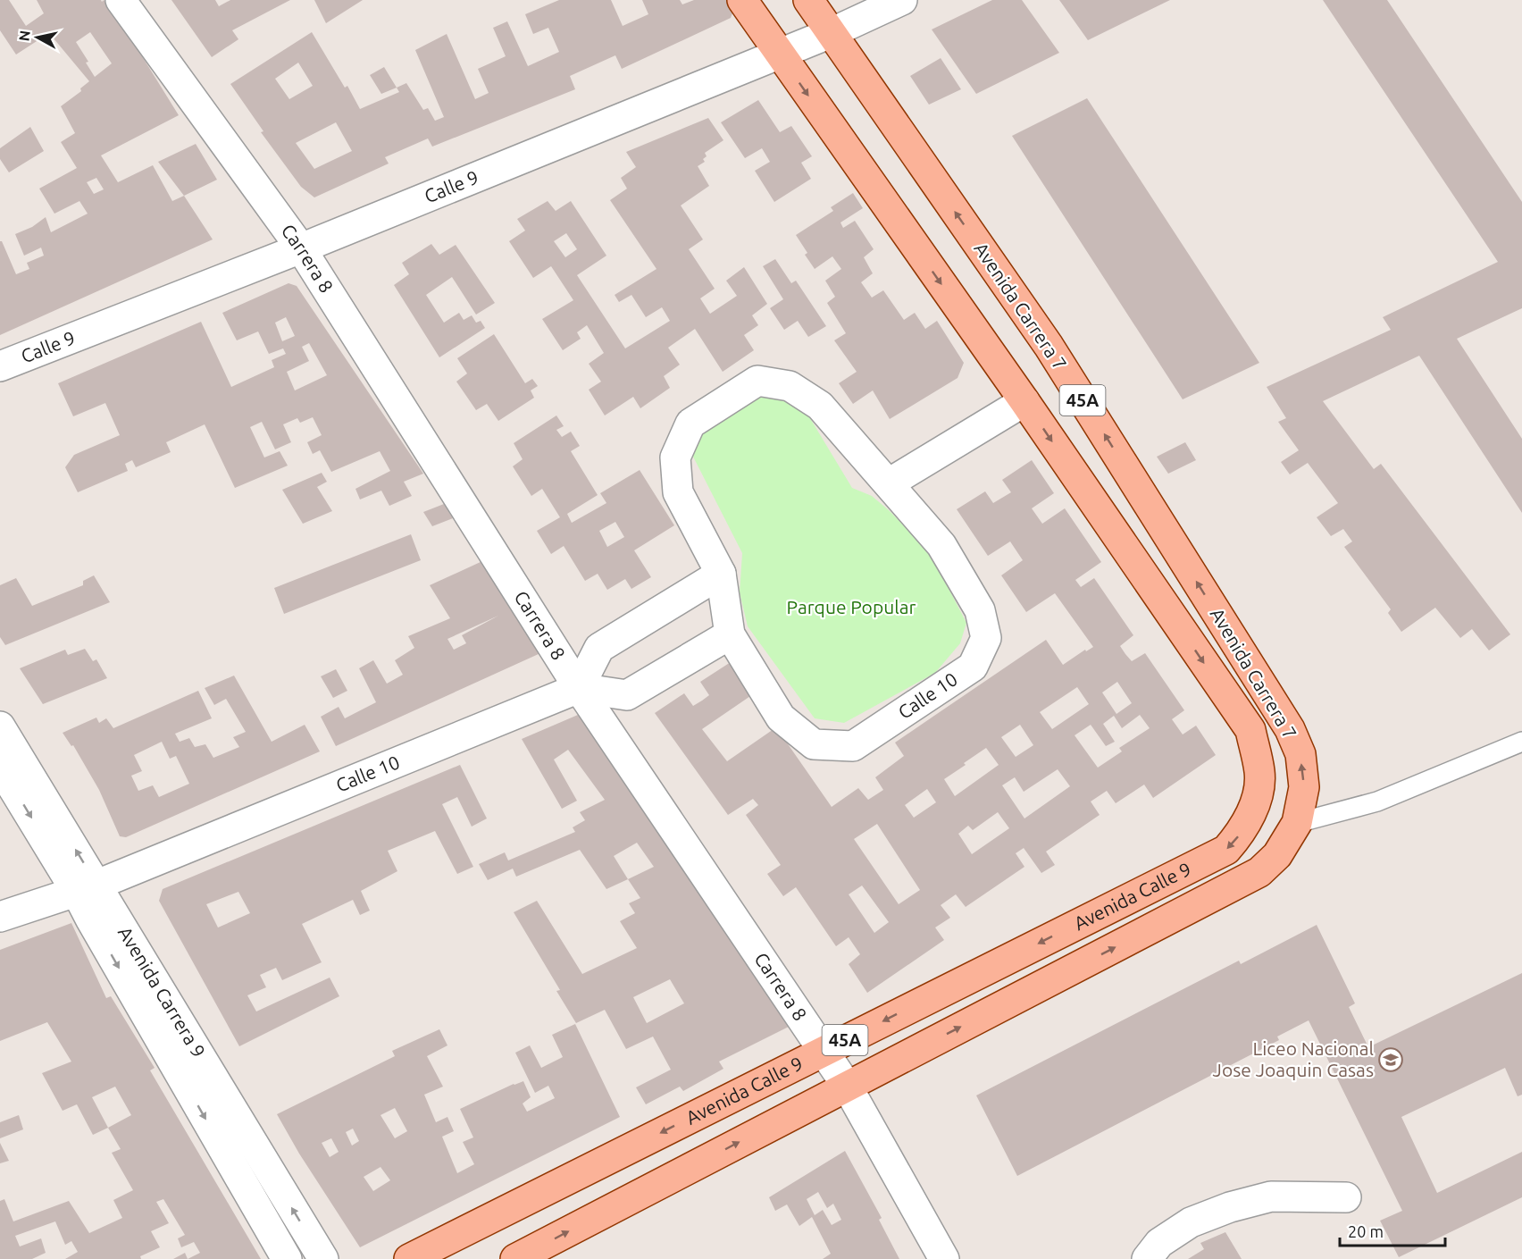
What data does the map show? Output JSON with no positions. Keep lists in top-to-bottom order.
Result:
{
  "streets": {
    "main road": ["Avenida Carrera 7", "45A", "Avenida Calle 9"],
    "street": [
      "Calle 9",
      "Carrera 8",
      "Calle 10",
      "Avenida Carrera 9"
    ]
  },
  "crossings": [
    ["Calle 9", "Carrera 8"],
    ["Calle 9", "Avenida Carrera 7"],
    ["Carrera 8", "Calle 10"],
    ["Carrera 8", "Avenida Calle 9"],
    ["Avenida Carrera 7", "Avenida Calle 9"],
    ["Calle 10", "Avenida Carrera 9"]
  ],
  "parks": ["Parque Popular"],
  "places": {
    "school or university": ["Liceo Nacional Jose Joaquin Casas"]
  },
  "scale_bar": "20 m",
  "north": "left"
}
